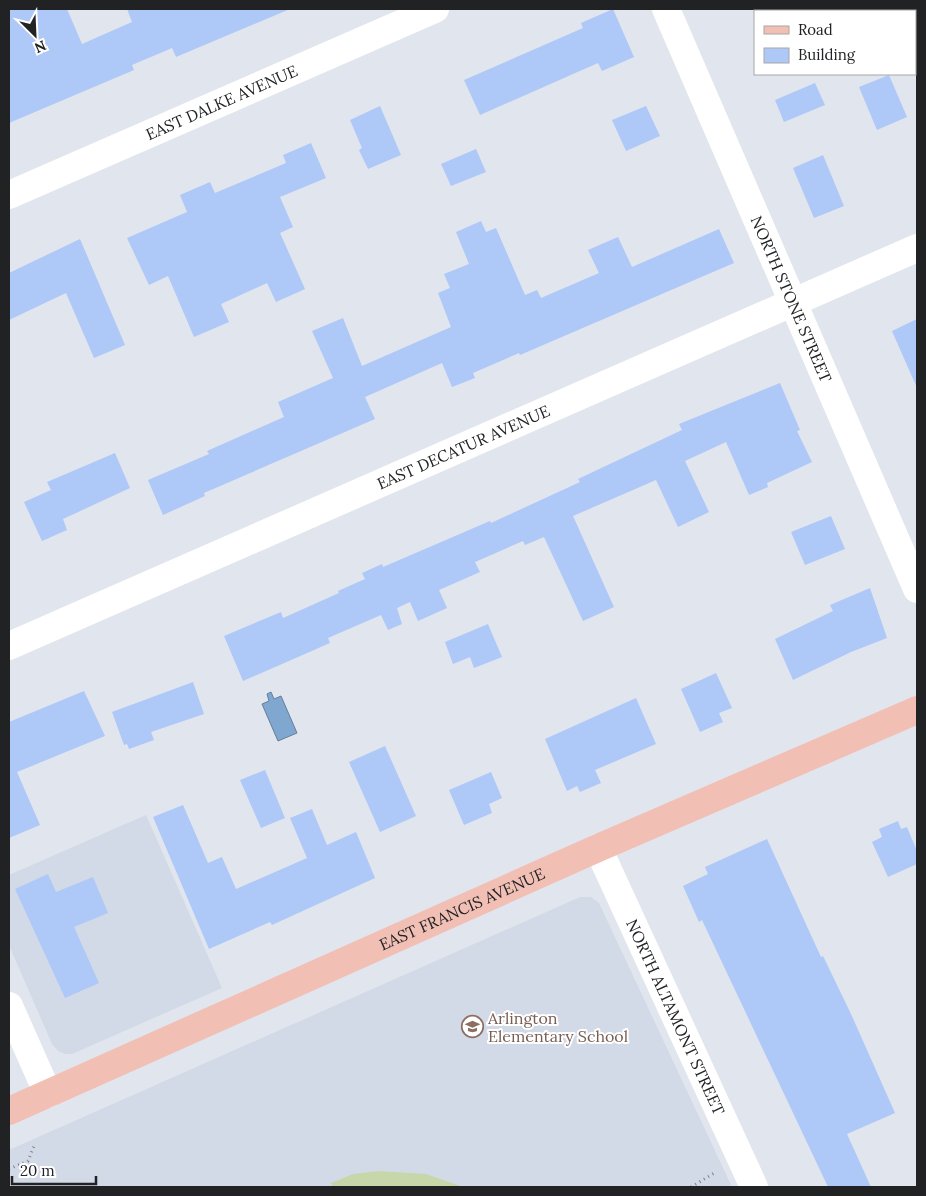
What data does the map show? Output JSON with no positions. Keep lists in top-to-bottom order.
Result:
{
  "streets": {
    "main road": ["EAST FRANCIS AVENUE"],
    "street": [
      "EAST DALKE AVENUE",
      "NORTH STONE STREET",
      "EAST DECATUR AVENUE",
      "NORTH ALTAMONT STREET"
    ]
  },
  "crossings": [
    ["NORTH STONE STREET", "EAST DECATUR AVENUE"],
    ["EAST FRANCIS AVENUE", "NORTH ALTAMONT STREET"]
  ],
  "places": {
    "school or university": ["Arlington Elementary School"]
  },
  "legend": ["Road", "Building"],
  "scale_bar": "20 m",
  "north": "bottom right"
}
